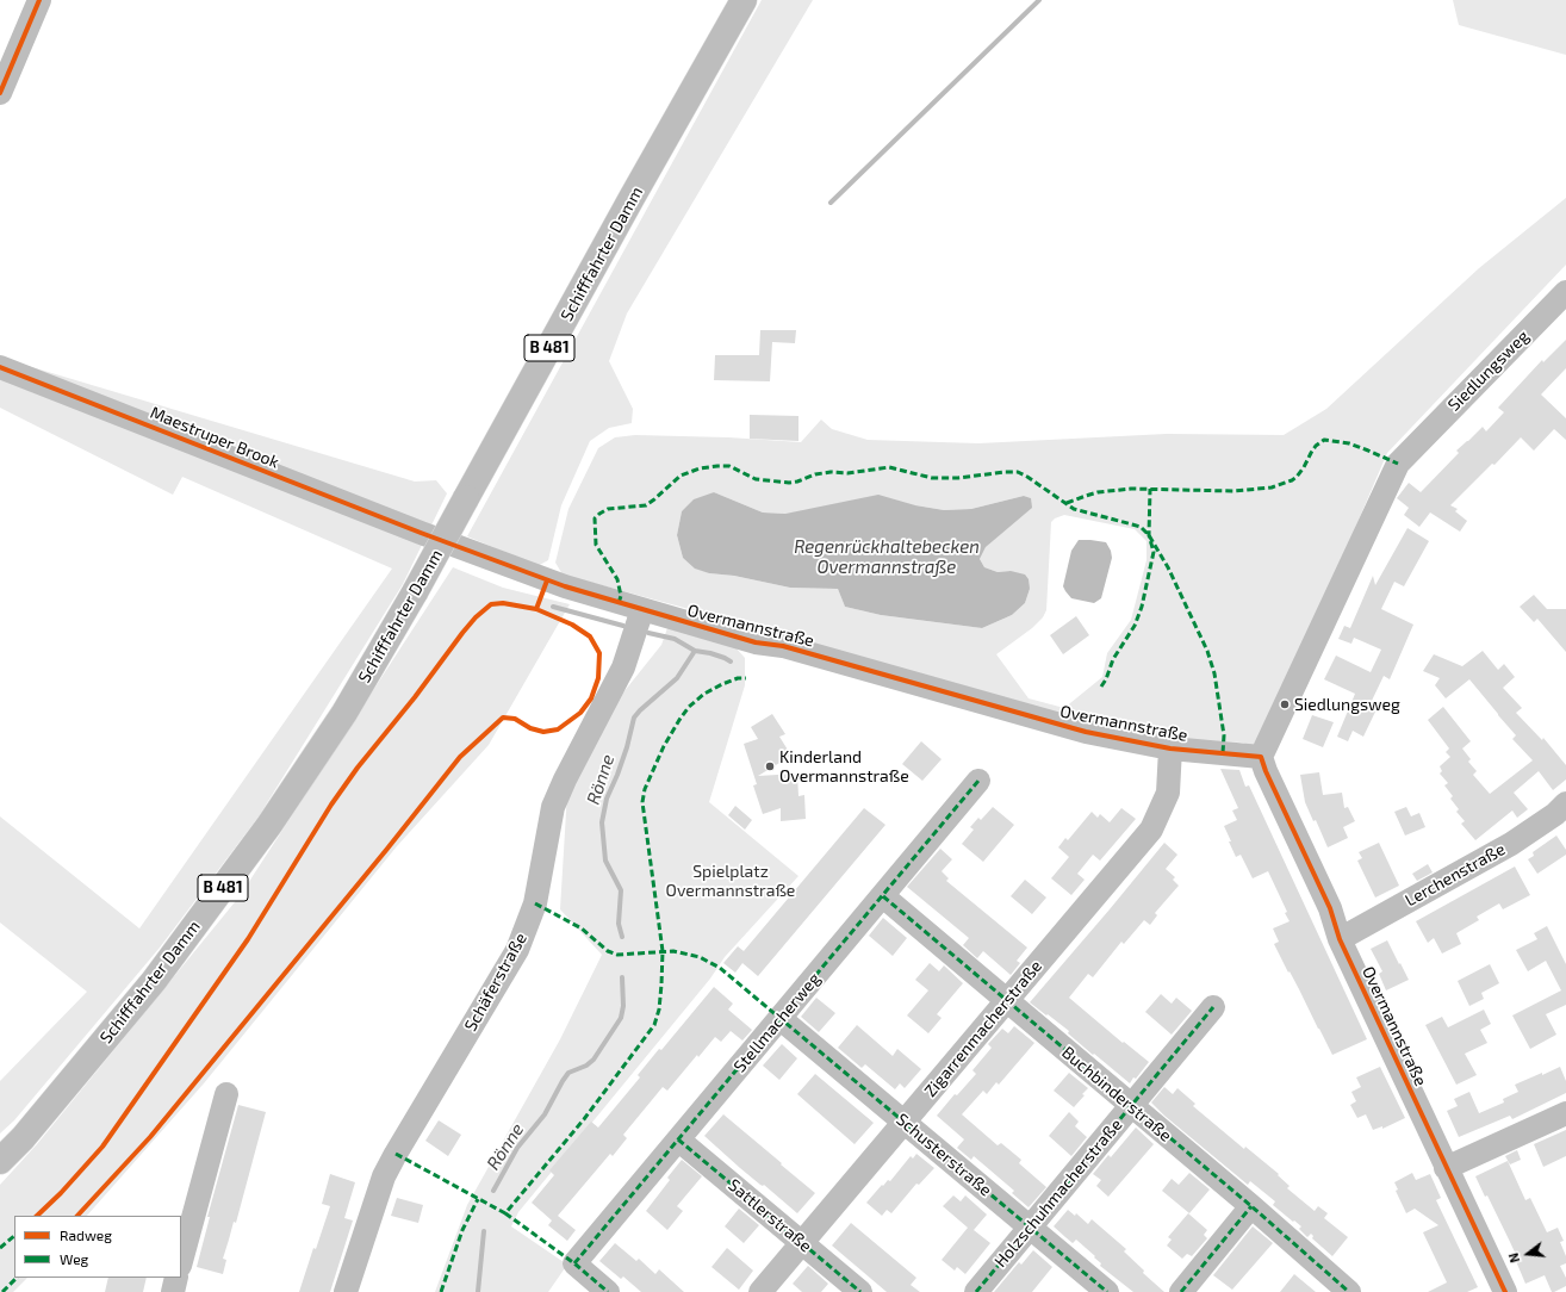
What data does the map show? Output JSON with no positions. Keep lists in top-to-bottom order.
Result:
{
  "streets": {
    "main road": ["Schifffahrter Damm", "B 481"],
    "street": [
      "Siedlungsweg",
      "Maestruper Brook",
      "Overmannstraße",
      "Lerchenstraße",
      "Schäferstraße",
      "Stellmacherweg",
      "Zigarrenmacherstraße",
      "Buchbinderstraße",
      "Schusterstraße",
      "Holzschuhmacherstraße",
      "Sattlerstraße"
    ]
  },
  "crossings": [
    ["Siedlungsweg", "Overmannstraße"],
    ["Maestruper Brook", "Overmannstraße"],
    ["Overmannstraße", "Lerchenstraße"],
    ["Overmannstraße", "Schäferstraße"],
    ["Overmannstraße", "Zigarrenmacherstraße"],
    ["Stellmacherweg", "Buchbinderstraße"],
    ["Stellmacherweg", "Schusterstraße"],
    ["Stellmacherweg", "Sattlerstraße"],
    ["Zigarrenmacherstraße", "Buchbinderstraße"],
    ["Zigarrenmacherstraße", "Schusterstraße"],
    ["Zigarrenmacherstraße", "Sattlerstraße"],
    ["Buchbinderstraße", "Holzschuhmacherstraße"],
    ["Schusterstraße", "Holzschuhmacherstraße"]
  ],
  "water": ["Regenrückhaltebecken Overmannstraße", "Rönne"],
  "parks": ["Spielplatz Overmannstraße"],
  "places": ["Siedlungsweg", "Kinderland Overmannstraße"],
  "legend": ["Radweg", "Weg"],
  "north": "left"
}
